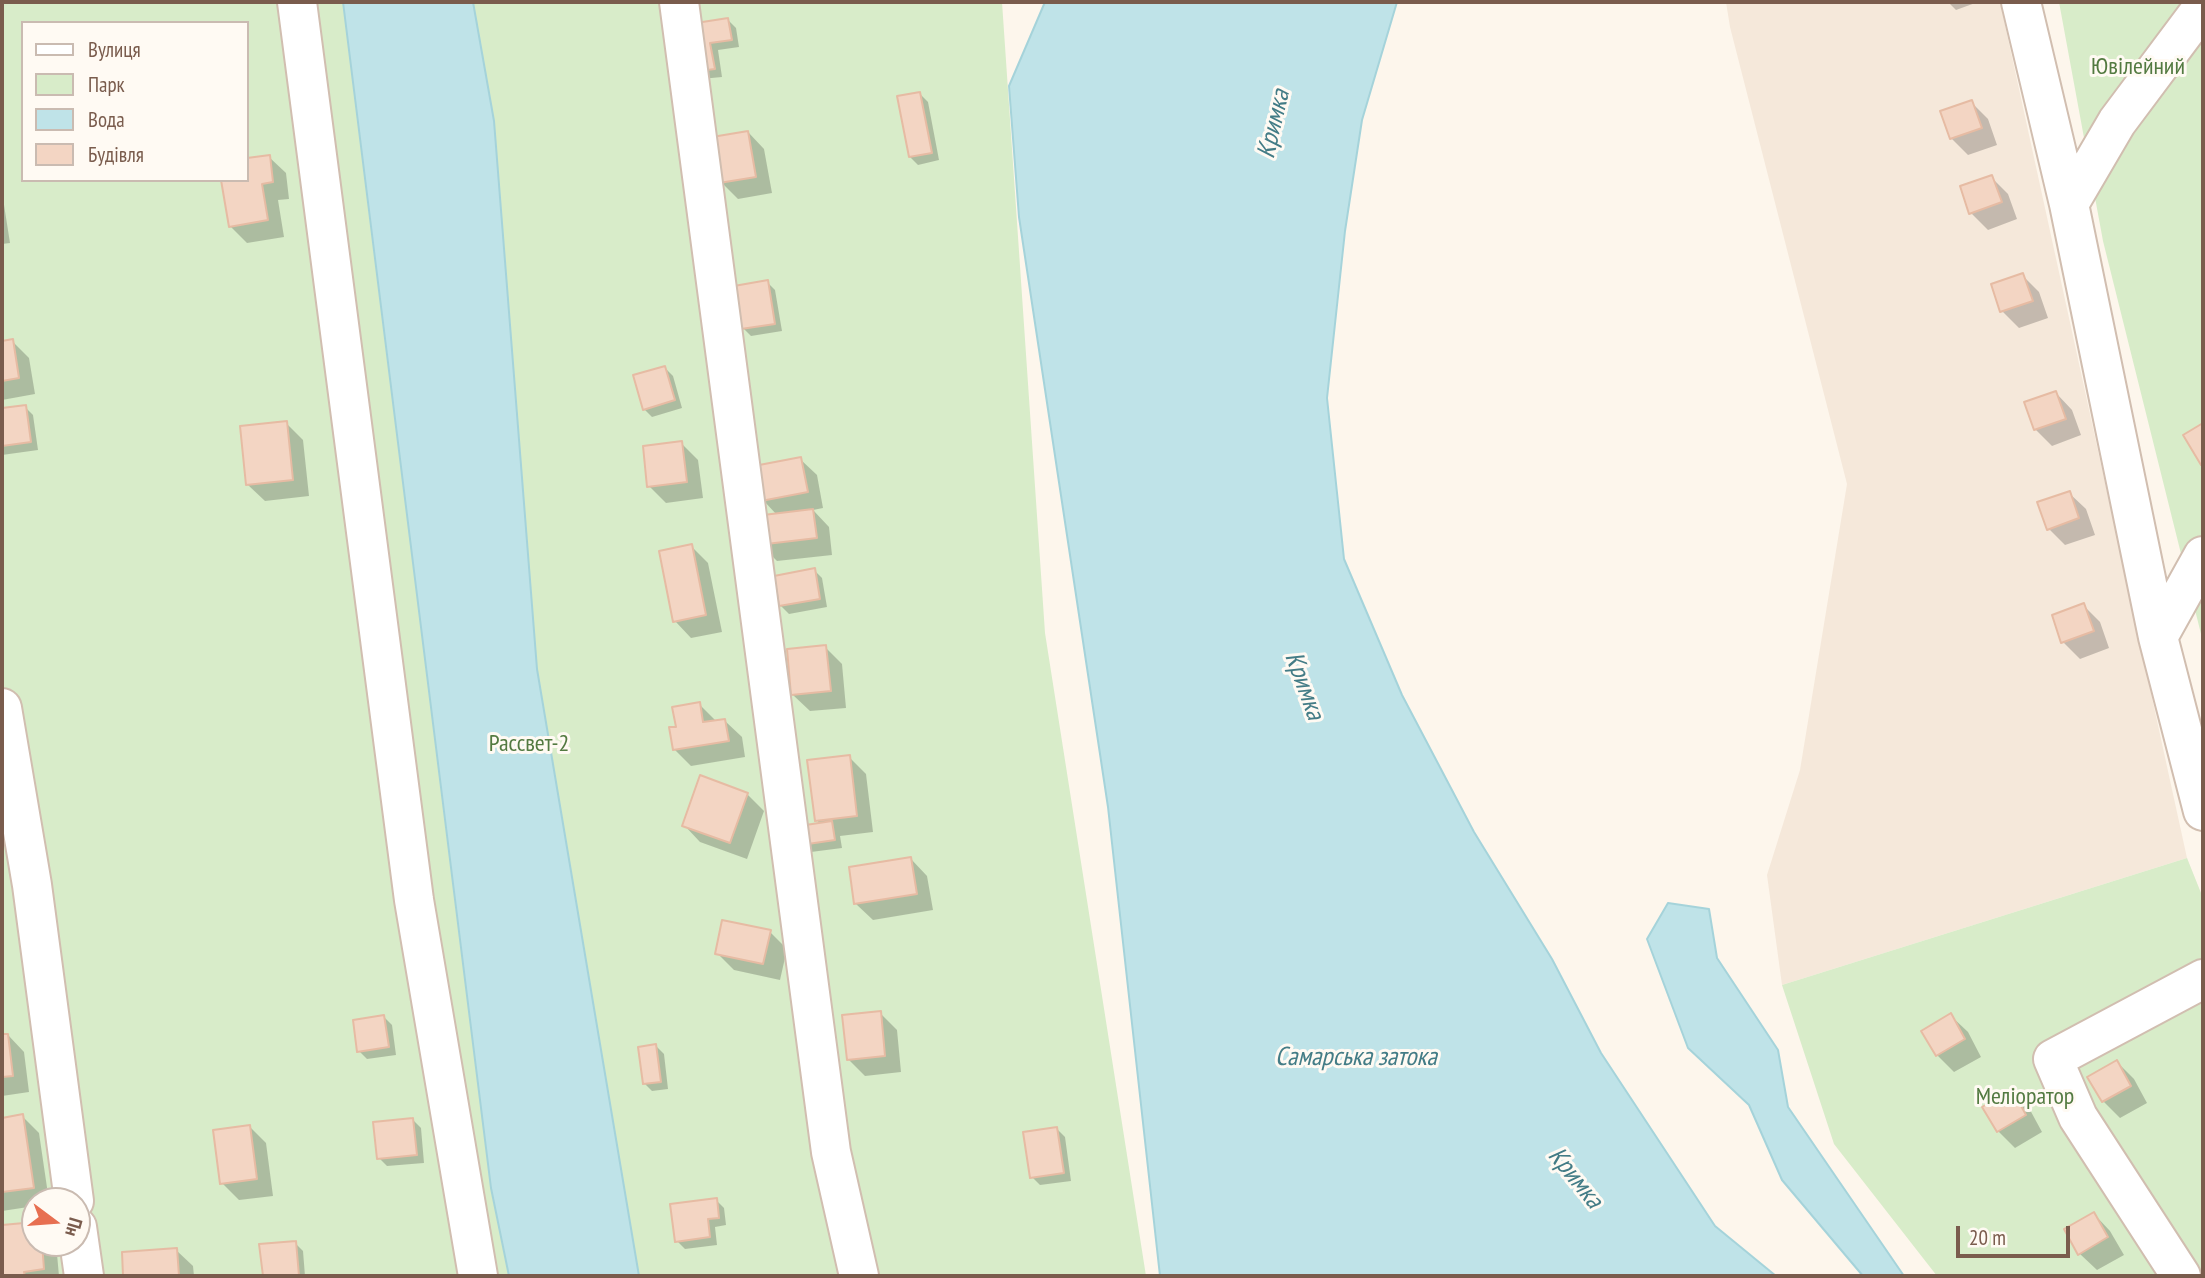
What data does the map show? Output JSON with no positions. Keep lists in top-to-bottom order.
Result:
{
  "water": ["Кримка", "Самарська затока"],
  "parks": ["Ювілейний", "Рассвет-2", "Меліоратор"],
  "legend": [
    "Вулиця",
    "Парк",
    "Вода",
    "Будівля"
  ],
  "scale_bar": "20 m",
  "north": "right"
}
